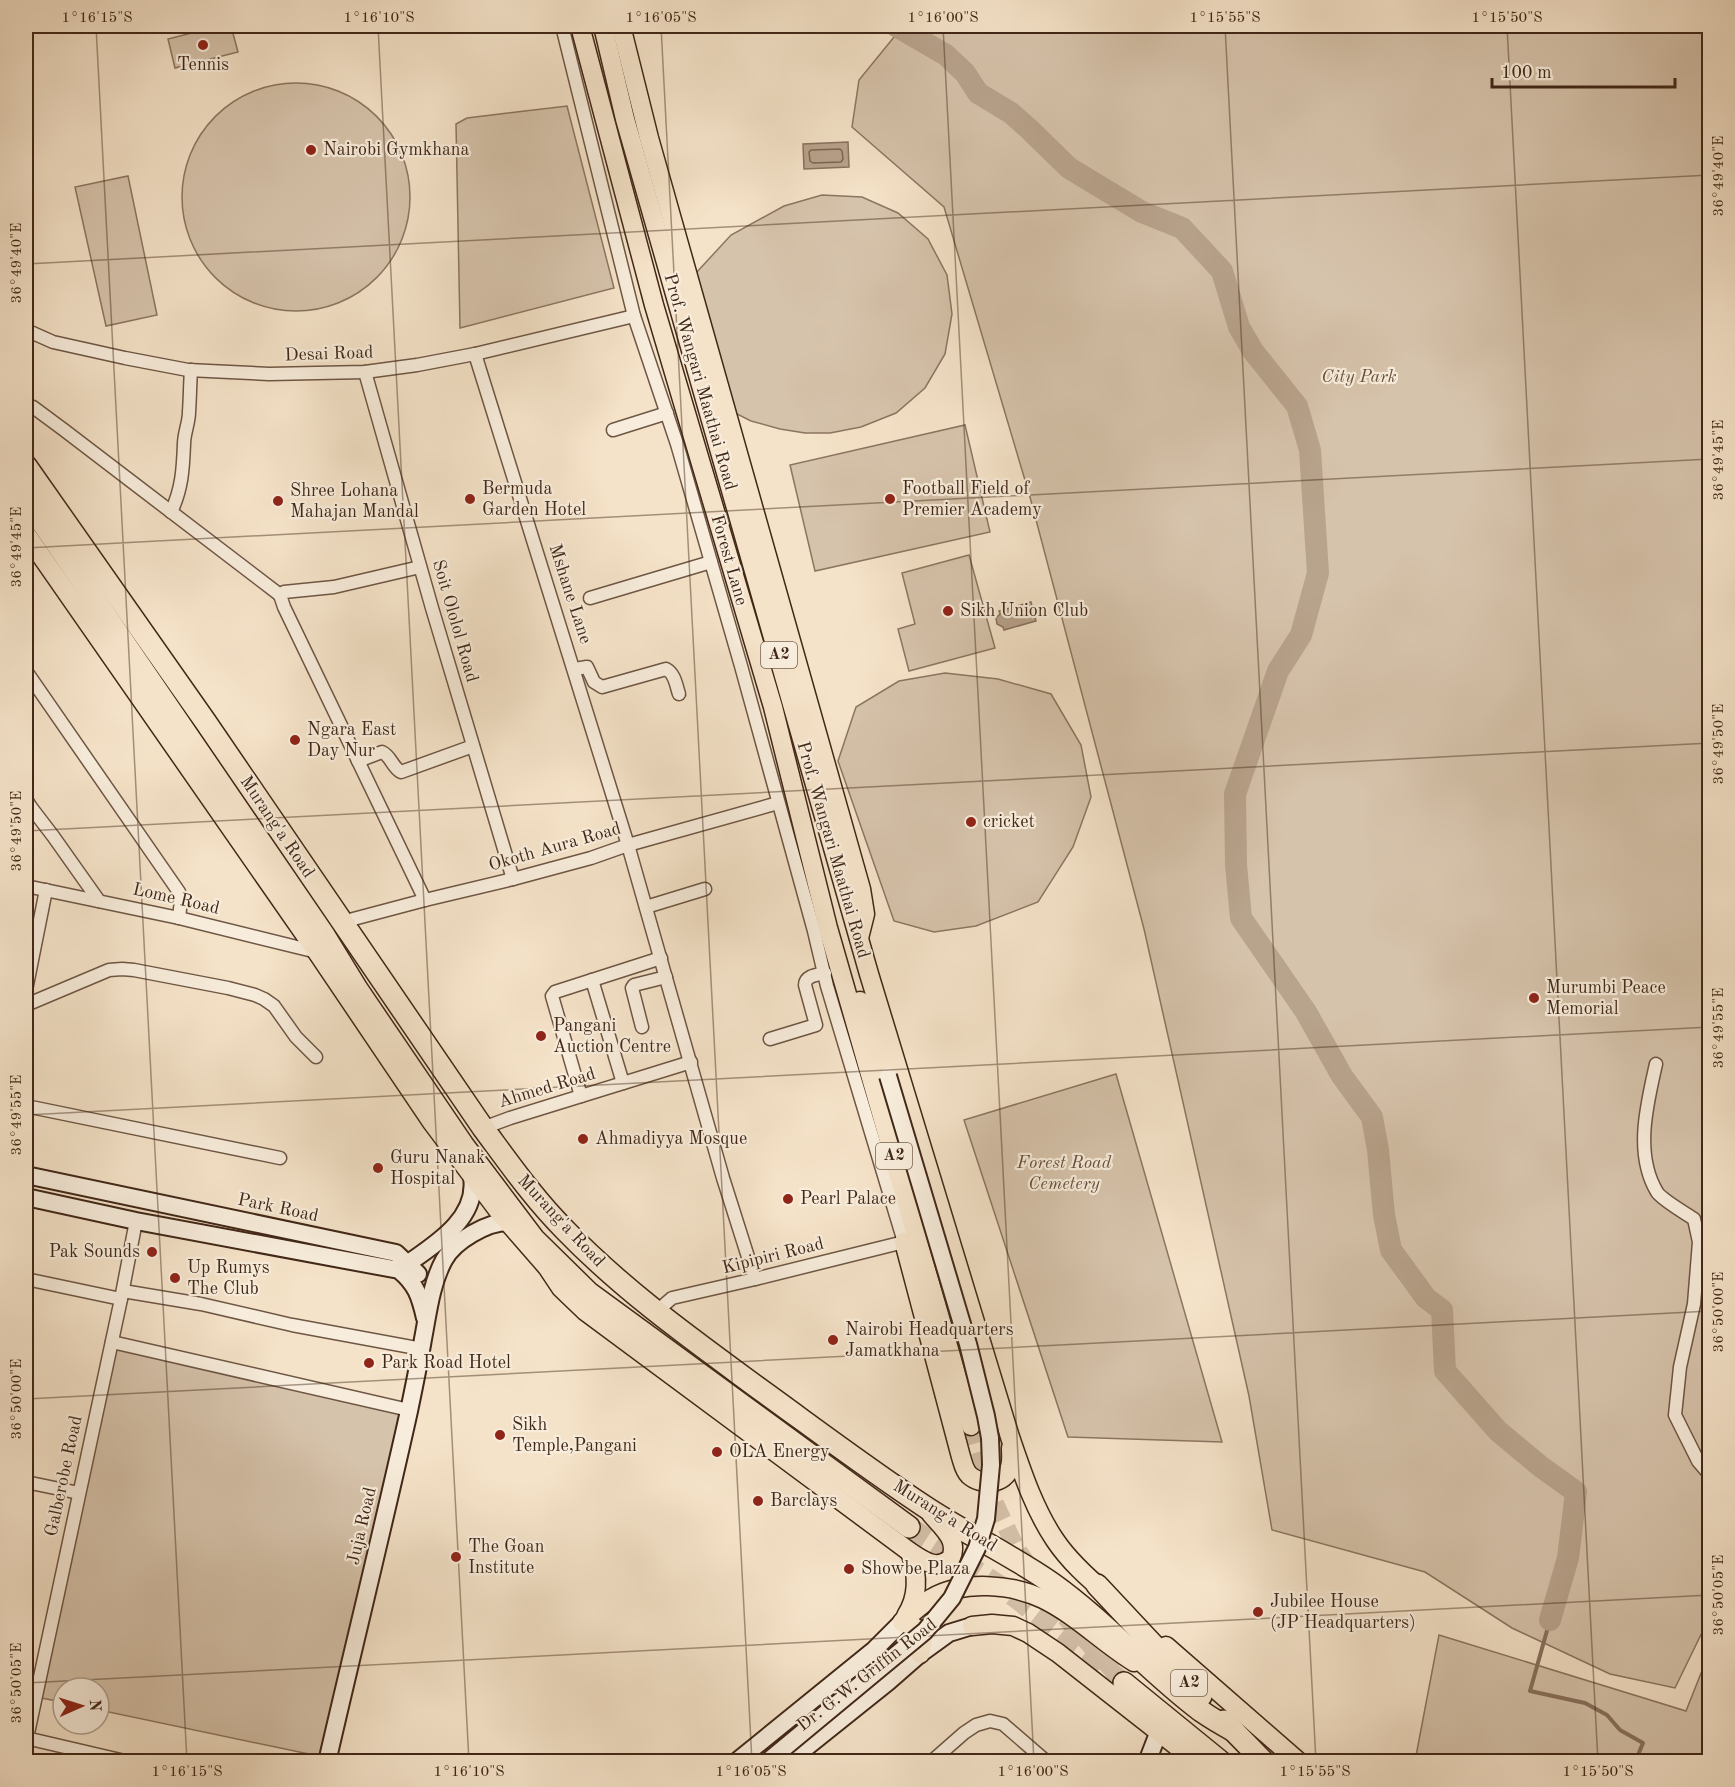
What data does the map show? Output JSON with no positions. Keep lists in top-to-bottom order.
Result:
{
  "streets": {
    "highway": ["Prof. Wangari Maathai Road", "A2", "Murang'a Road"],
    "main road": ["Park Road", "Juja Road", "Dr. G.W. Griffin Road"],
    "street": [
      "Desai Road",
      "Forest Lane",
      "Mshane Lane",
      "Soit Ololol Road",
      "Okoth Aura Road",
      "Lome Road",
      "Ahmed Road",
      "Kipipiri Road",
      "Galberobe Road"
    ]
  },
  "crossings": [
    ["Desai Road", "Forest Lane"],
    ["Desai Road", "Mshane Lane"],
    ["Desai Road", "Soit Ololol Road"],
    ["Prof. Wangari Maathai Road", "Murang'a Road"],
    ["Forest Lane", "Okoth Aura Road"],
    ["Mshane Lane", "Okoth Aura Road"],
    ["Mshane Lane", "Ahmed Road"],
    ["Mshane Lane", "Kipipiri Road"],
    ["Soit Ololol Road", "Okoth Aura Road"],
    ["Murang'a Road", "Okoth Aura Road"],
    ["Murang'a Road", "Lome Road"],
    ["Murang'a Road", "Ahmed Road"],
    ["Murang'a Road", "Kipipiri Road"],
    ["Murang'a Road", "Juja Road"],
    ["Murang'a Road", "Dr. G.W. Griffin Road"],
    ["Park Road", "Galberobe Road"]
  ],
  "parks": ["City Park", "Forest Road Cemetery"],
  "places": [
    "Tennis",
    "Nairobi Gymkhana",
    "Bermuda Garden Hotel",
    "Football Field of Premier Academy",
    "Shree Lohana Mahajan Mandal",
    "Sikh Union Club",
    "Ngara East Day Nur",
    "cricket",
    "Murumbi Peace Memorial",
    "Pangani Auction Centre",
    "Ahmadiyya Mosque",
    "Guru Nanak Hospital",
    "Pearl Palace",
    "Pak Sounds",
    "Up Rumys The Club",
    "Nairobi Headquarters Jamatkhana",
    "Park Road Hotel",
    "Sikh Temple,Pangani",
    "OLA Energy",
    "Barclays",
    "The Goan Institute",
    "Showbe Plaza",
    "Jubilee House (JP Headquarters)"
  ],
  "scale_bar": "100 m",
  "north": "right",
  "coordinates": [
    "1°16'15\"S",
    "1°16'10\"S",
    "1°16'05\"S",
    "1°16'00\"S",
    "1°15'55\"S",
    "1°15'50\"S",
    "36°49'40\"E",
    "36°49'45\"E",
    "36°49'50\"E",
    "36°49'55\"E",
    "36°50'00\"E",
    "36°50'05\"E"
  ]
}
